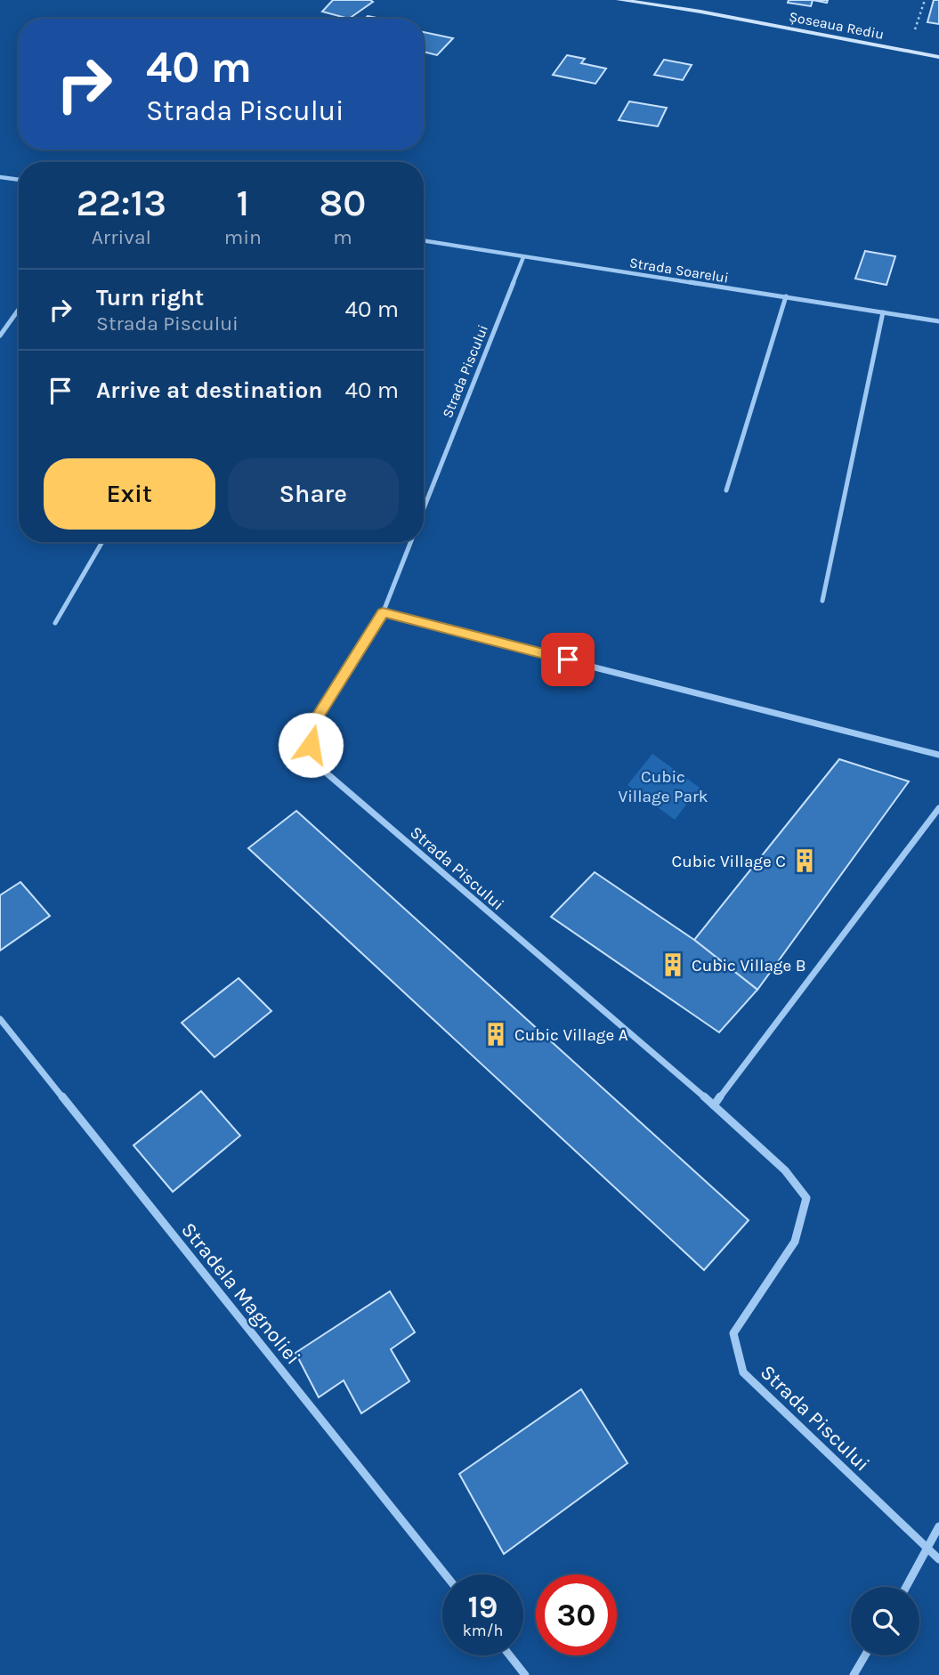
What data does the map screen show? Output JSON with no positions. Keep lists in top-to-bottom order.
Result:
{
  "streets": {
    "main road": ["Șoseaua Rediu"],
    "street": ["Strada Soarelui", "Strada Piscului", "Stradela Magnoliei"]
  },
  "crossings": [
    ["Strada Soarelui", "Strada Piscului"]
  ],
  "parks": ["Cubic Village Park"],
  "places": {
    "building": ["Cubic Village C", "Cubic Village B", "Cubic Village A"]
  },
  "page": {
    "turn": ["40 m", "Strada Piscului"],
    "eta": [
      "22:13",
      "Arrival",
      "1",
      "min",
      "80",
      "m"
    ],
    "list": [
      {
        "name": "Turn right",
        "note": "Strada Piscului",
        "value": "40 m"
      },
      {
        "name": "Arrive at destination",
        "value": "40 m"
      }
    ],
    "buttons": ["Exit", "Share"],
    "speed": "19 km/h",
    "limit": "30"
  }
}
